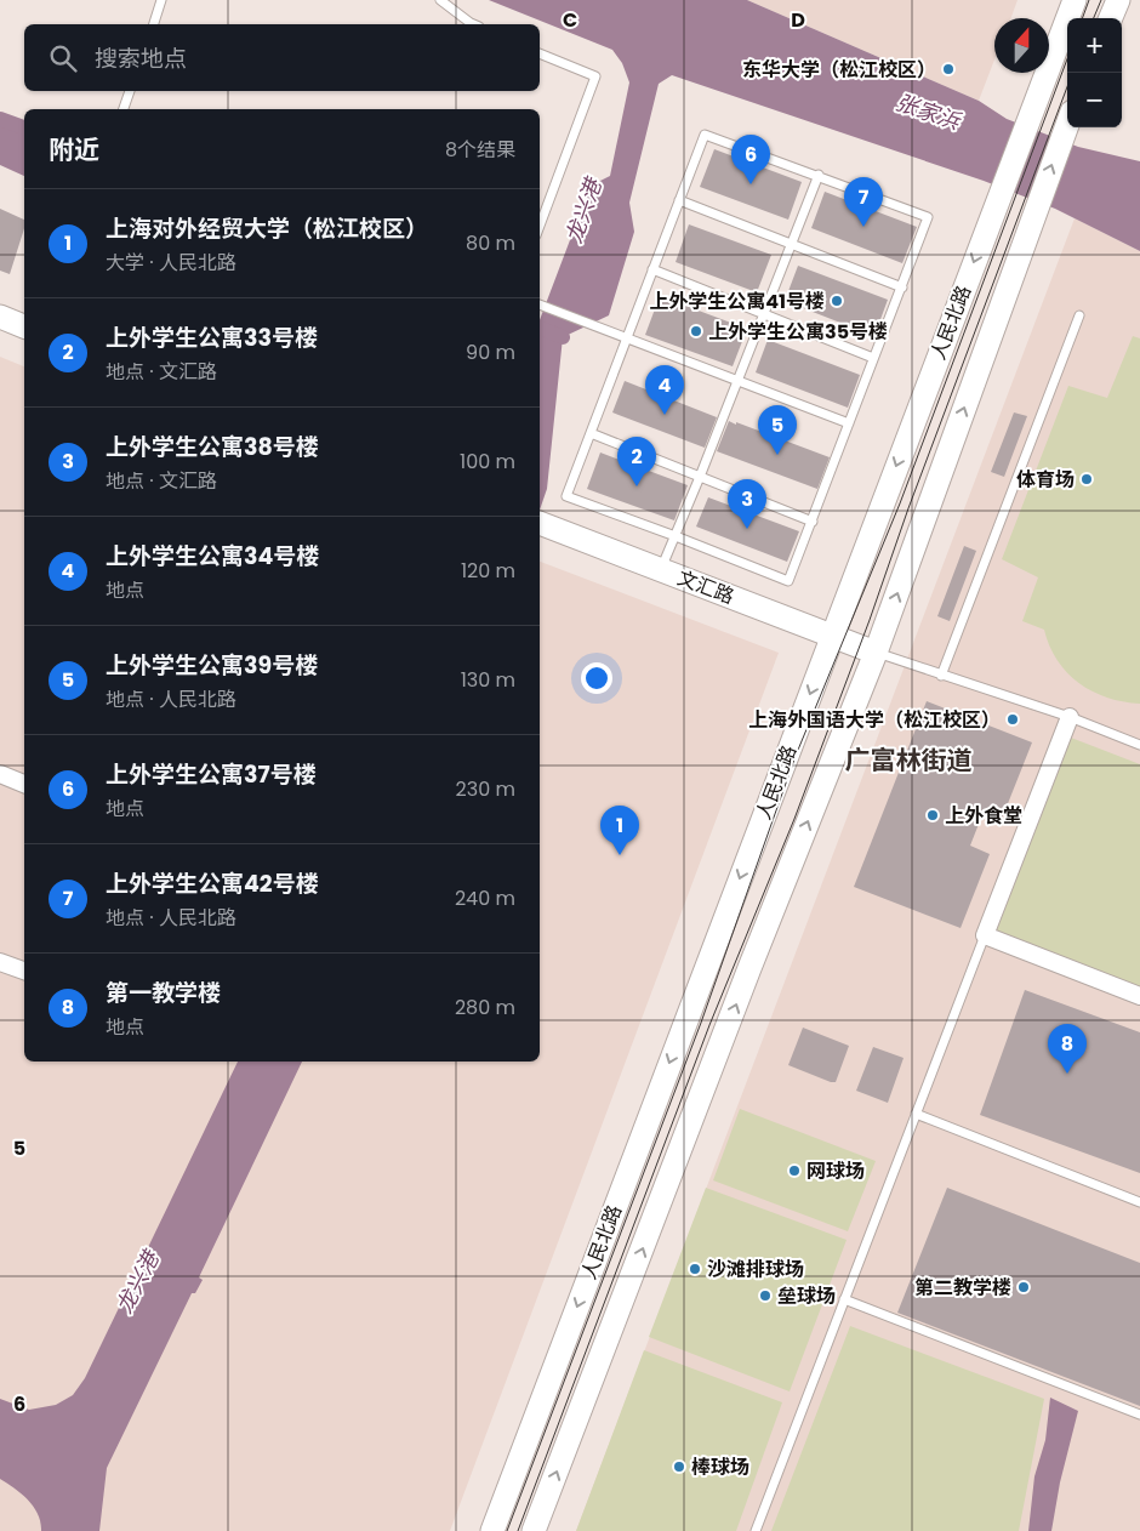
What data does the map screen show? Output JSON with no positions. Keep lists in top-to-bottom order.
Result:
{
  "streets": {
    "main road": ["人民北路", "文汇路"]
  },
  "crossings": [
    ["人民北路", "文汇路"]
  ],
  "districts": ["广富林街道"],
  "water": ["张家浜", "龙兴港"],
  "places": [
    "东华大学（松江校区）",
    "上外学生公寓41号楼",
    "上外学生公寓35号楼",
    "体育场",
    "上海外国语大学（松江校区）",
    "上外食堂",
    "网球场",
    "沙滩排球场",
    "第二教学楼",
    "垒球场",
    "棒球场"
  ],
  "north": "top",
  "page": {
    "map_buttons": ["+", "−"],
    "search": "搜索地点",
    "heading": ["附近", "8个结果"],
    "pins": [
      "6",
      "7",
      "4",
      "5",
      "2",
      "3",
      "1",
      "8"
    ],
    "list": [
      {
        "mark": "1",
        "name": "上海对外经贸大学（松江校区）",
        "note": "大学 · 人民北路",
        "value": "80 m"
      },
      {
        "mark": "2",
        "name": "上外学生公寓33号楼",
        "note": "地点 · 文汇路",
        "value": "90 m"
      },
      {
        "mark": "3",
        "name": "上外学生公寓38号楼",
        "note": "地点 · 文汇路",
        "value": "100 m"
      },
      {
        "mark": "4",
        "name": "上外学生公寓34号楼",
        "note": "地点",
        "value": "120 m"
      },
      {
        "mark": "5",
        "name": "上外学生公寓39号楼",
        "note": "地点 · 人民北路",
        "value": "130 m"
      },
      {
        "mark": "6",
        "name": "上外学生公寓37号楼",
        "note": "地点",
        "value": "230 m"
      },
      {
        "mark": "7",
        "name": "上外学生公寓42号楼",
        "note": "地点 · 人民北路",
        "value": "240 m"
      },
      {
        "mark": "8",
        "name": "第一教学楼",
        "note": "地点",
        "value": "280 m"
      }
    ]
  },
  "grid": {
    "columns": ["C", "D"],
    "rows": ["5", "6"]
  }
}
